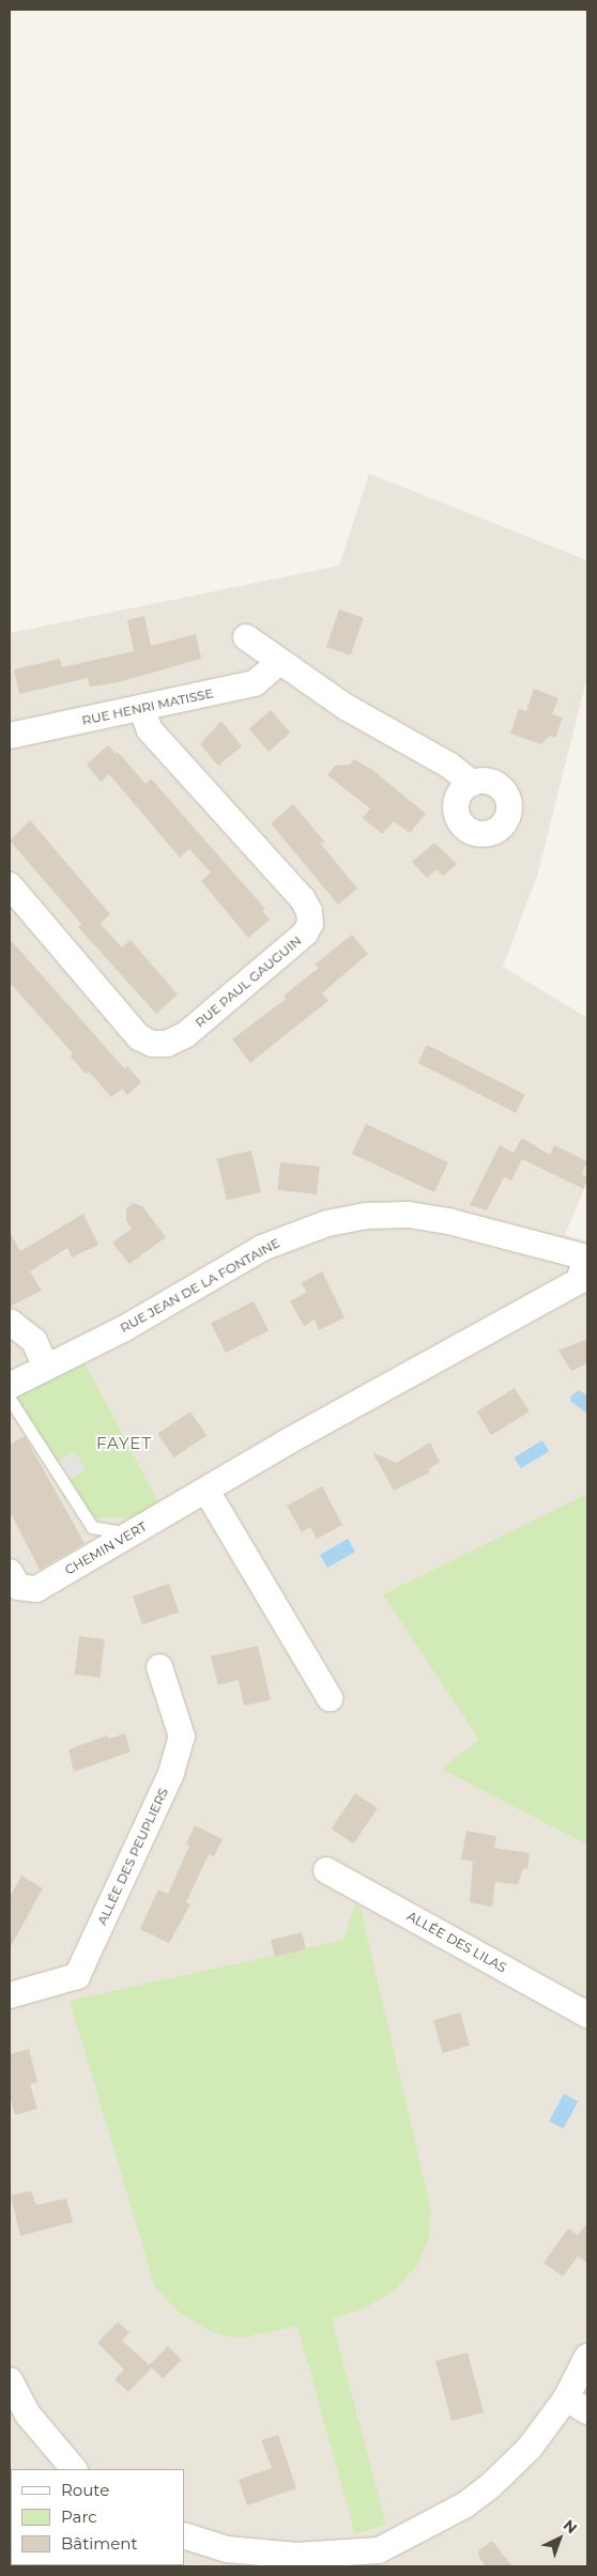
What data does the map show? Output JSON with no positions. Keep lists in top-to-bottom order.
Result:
{
  "streets": {
    "street": [
      "RUE HENRI MATISSE",
      "RUE PAUL GAUGUIN",
      "RUE JEAN DE LA FONTAINE",
      "CHEMIN VERT",
      "ALLÉE DES PEUPLIERS",
      "ALLÉE DES LILAS"
    ]
  },
  "crossings": [
    ["RUE HENRI MATISSE", "RUE PAUL GAUGUIN"],
    ["RUE JEAN DE LA FONTAINE", "CHEMIN VERT"]
  ],
  "districts": ["FAYET"],
  "legend": ["Route", "Parc", "Bâtiment"],
  "north": "top right"
}
